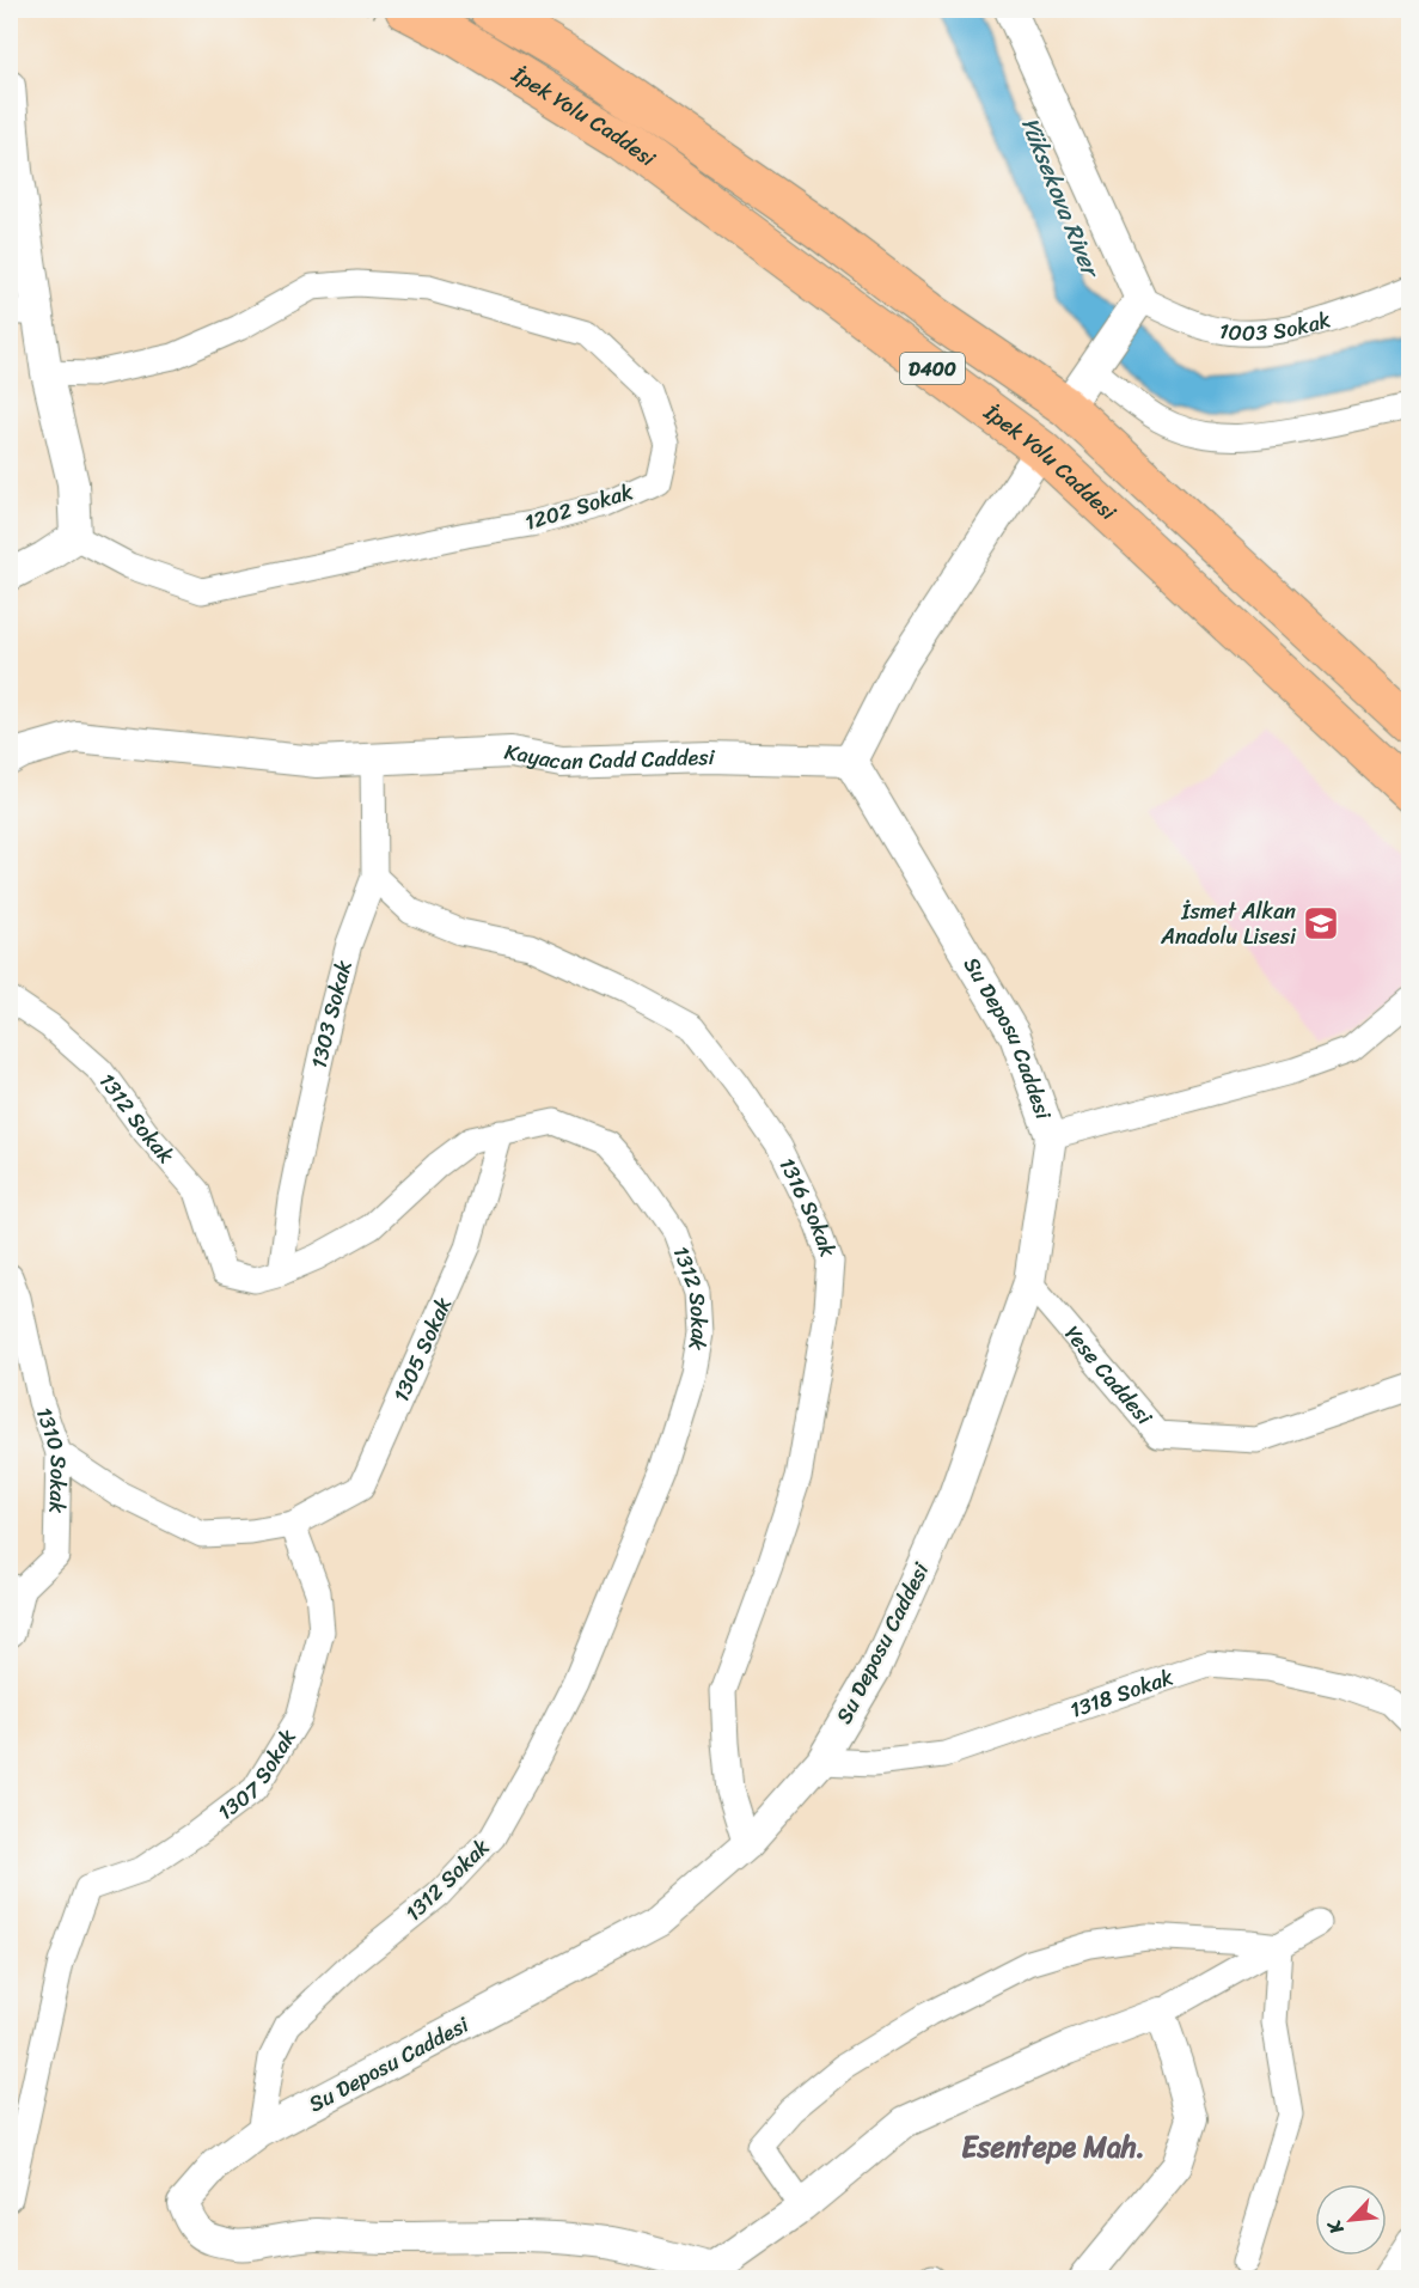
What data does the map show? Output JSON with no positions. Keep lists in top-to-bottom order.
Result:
{
  "streets": {
    "highway": ["İpek Yolu Caddesi", "D400"],
    "street": [
      "1003 Sokak",
      "1202 Sokak",
      "Kayacan Cadd Caddesi",
      "1303 Sokak",
      "Su Deposu Caddesi",
      "1312 Sokak",
      "1316 Sokak",
      "1305 Sokak",
      "Yese Caddesi",
      "1310 Sokak",
      "1318 Sokak",
      "1307 Sokak"
    ]
  },
  "crossings": [
    ["Kayacan Cadd Caddesi", "1303 Sokak"],
    ["Kayacan Cadd Caddesi", "Su Deposu Caddesi"],
    ["1303 Sokak", "1312 Sokak"],
    ["1303 Sokak", "1316 Sokak"],
    ["Su Deposu Caddesi", "1312 Sokak"],
    ["Su Deposu Caddesi", "1316 Sokak"],
    ["Su Deposu Caddesi", "Yese Caddesi"],
    ["Su Deposu Caddesi", "1318 Sokak"],
    ["1312 Sokak", "1305 Sokak"],
    ["1305 Sokak", "1307 Sokak"]
  ],
  "districts": ["Esentepe Mah."],
  "water": ["Yüksekova River"],
  "places": {
    "school or university": ["İsmet Alkan Anadolu Lisesi"]
  },
  "north": "bottom left"
}
